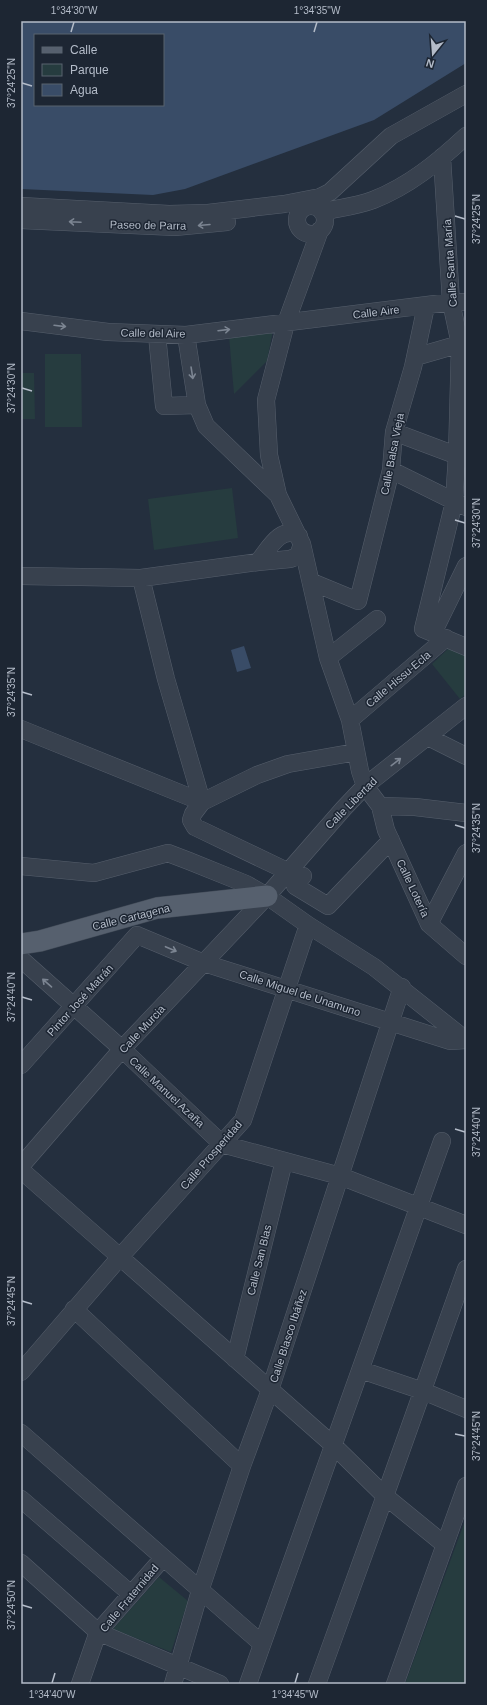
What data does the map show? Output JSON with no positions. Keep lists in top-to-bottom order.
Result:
{
  "streets": {
    "main road": ["Calle Cartagena"],
    "street": [
      "Paseo de Parra",
      "Calle Santa María",
      "Calle Aire",
      "Calle del Aire",
      "Calle Balsa Vieja",
      "Calle Hissu-Ecla",
      "Calle Libertad",
      "Calle Lotería",
      "Calle Miguel de Unamuno",
      "Pintor José Matrán",
      "Calle Murcia",
      "Calle Manuel Azaña",
      "Calle Prosperidad",
      "Calle San Blas",
      "Calle Blasco Ibáñez",
      "Calle Fraternidad"
    ]
  },
  "crossings": [
    ["Paseo de Parra", "Calle Santa María"],
    ["Calle Santa María", "Calle Aire"],
    ["Calle Santa María", "Calle Hissu-Ecla"],
    ["Calle Aire", "Calle del Aire"],
    ["Calle Aire", "Calle Balsa Vieja"],
    ["Calle Libertad", "Calle Cartagena"],
    ["Calle Libertad", "Calle Murcia"],
    ["Calle Cartagena", "Calle Murcia"],
    ["Calle Cartagena", "Calle Manuel Azaña"],
    ["Calle Miguel de Unamuno", "Pintor José Matrán"],
    ["Calle Miguel de Unamuno", "Calle Murcia"],
    ["Calle Miguel de Unamuno", "Calle Prosperidad"],
    ["Calle Miguel de Unamuno", "Calle Blasco Ibáñez"],
    ["Pintor José Matrán", "Calle Manuel Azaña"],
    ["Calle Murcia", "Calle Manuel Azaña"],
    ["Calle Manuel Azaña", "Calle Prosperidad"],
    ["Calle Manuel Azaña", "Calle San Blas"],
    ["Calle Manuel Azaña", "Calle Blasco Ibáñez"]
  ],
  "legend": ["Calle", "Parque", "Agua"],
  "north": "bottom",
  "coordinates": [
    "1°34'30\"W",
    "1°34'35\"W",
    "37°24'25\"N",
    "37°24'30\"N",
    "37°24'35\"N",
    "37°24'40\"N",
    "37°24'45\"N",
    "37°24'50\"N",
    "1°34'40\"W",
    "1°34'45\"W"
  ]
}
